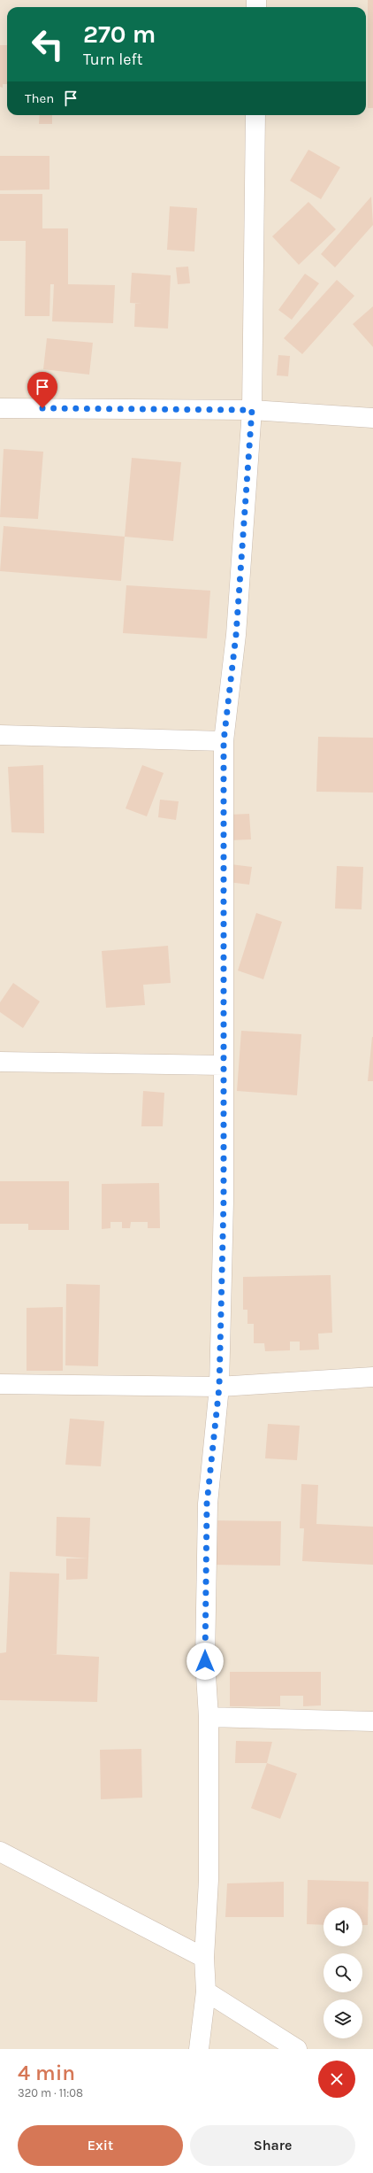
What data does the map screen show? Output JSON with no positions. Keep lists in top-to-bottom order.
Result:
{
  "page": {
    "turn": ["270 m", "Turn left"],
    "then": "Then",
    "heading": ["4 min", "320 m · 11:08"],
    "buttons": ["Exit", "Share"]
  }
}
